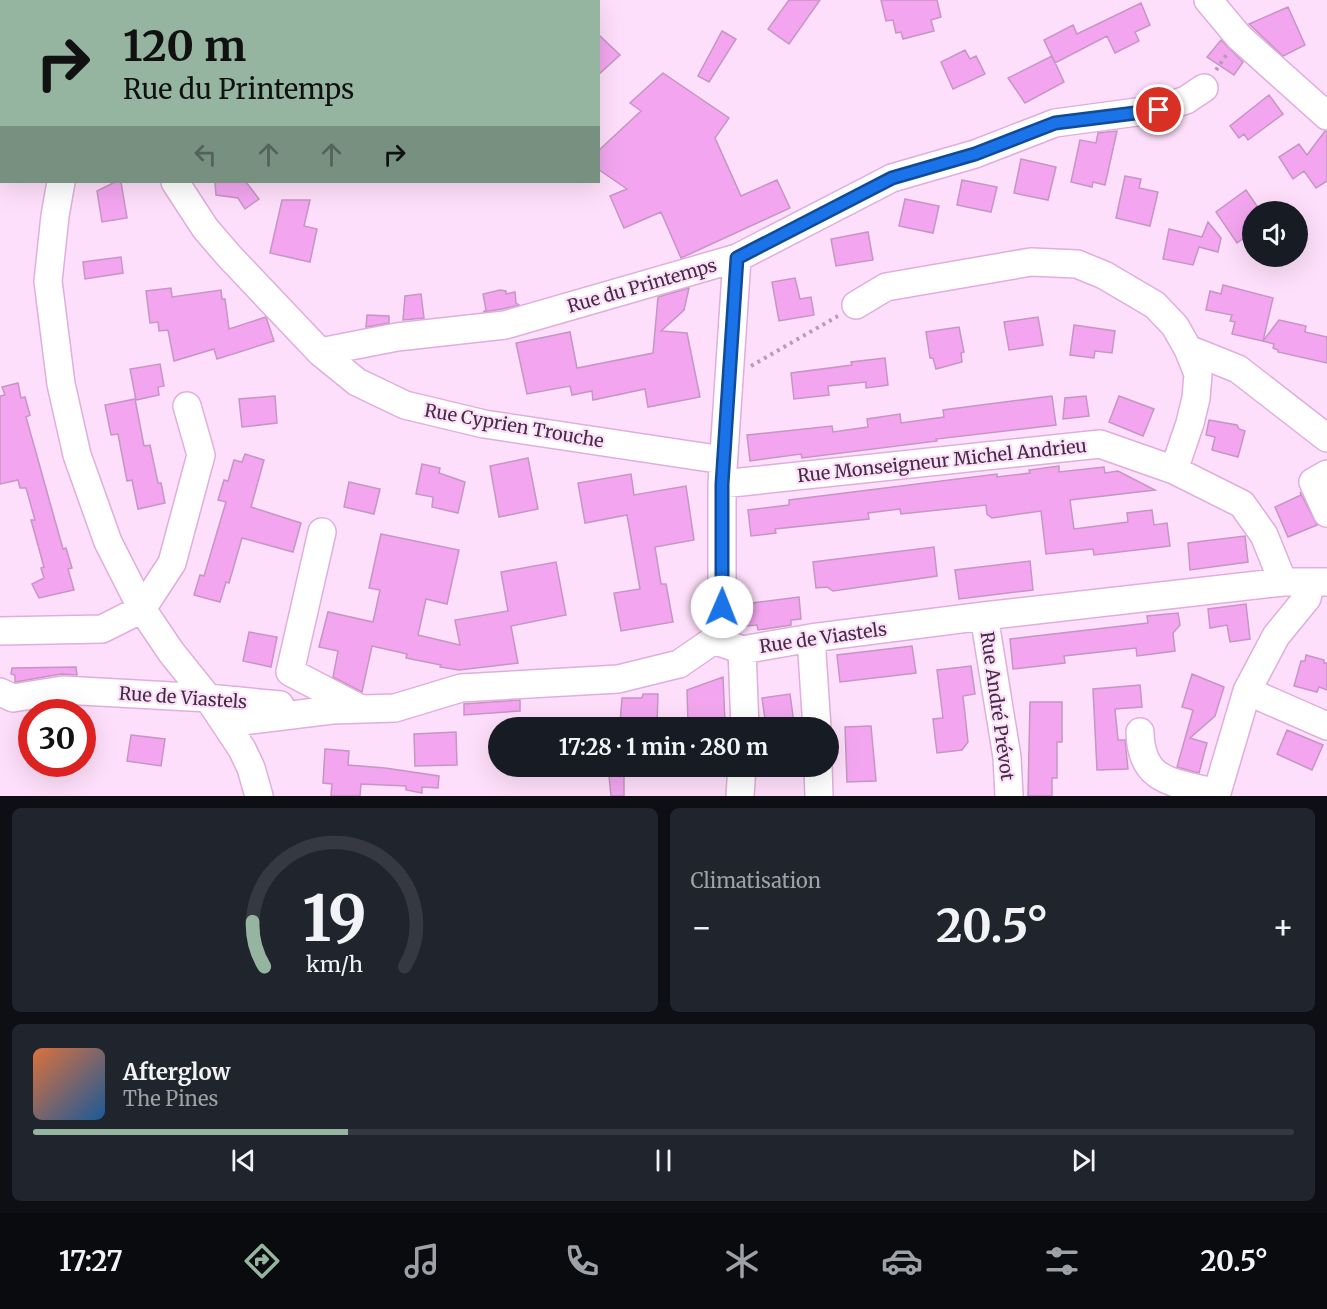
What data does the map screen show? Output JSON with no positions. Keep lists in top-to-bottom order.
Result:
{
  "streets": {
    "street": [
      "Rue du Printemps",
      "Rue Cyprien Trouche",
      "Rue Monseigneur Michel Andrieu",
      "Rue de Viastels",
      "Rue André Prévot"
    ]
  },
  "crossings": [
    ["Rue du Printemps", "Rue Cyprien Trouche"],
    ["Rue Cyprien Trouche", "Rue Monseigneur Michel Andrieu"],
    ["Rue Monseigneur Michel Andrieu", "Rue de Viastels"],
    ["Rue de Viastels", "Rue André Prévot"]
  ],
  "page": {
    "turn": ["120 m", "Rue du Printemps"],
    "limit": "30",
    "trip": "17:28 · 1 min · 280 m",
    "tile": "Climatisation",
    "heat": ["−", "20.5°", "+"],
    "song": ["Afterglow", "The Pines"],
    "tabs": ["17:27", "20.5°"],
    "gauge": ["19", "km/h"]
  }
}
